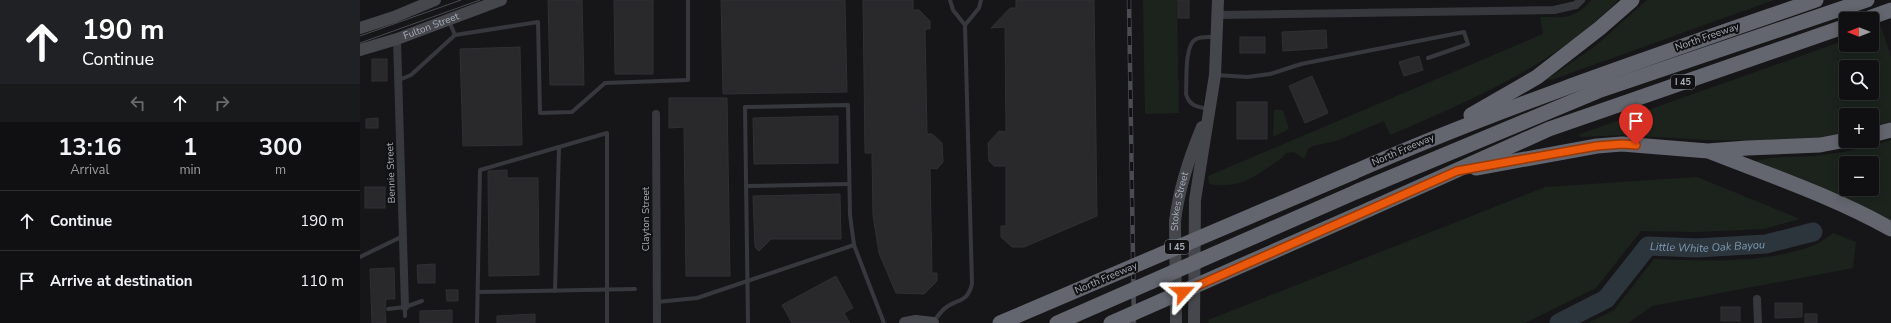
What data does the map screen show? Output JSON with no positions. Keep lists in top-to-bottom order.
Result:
{
  "streets": {
    "highway": ["North Freeway", "I 45"],
    "street": [
      "Fulton Street",
      "Bennie Street",
      "Stokes Street",
      "Clayton Street"
    ]
  },
  "crossings": [
    ["Fulton Street", "Bennie Street"]
  ],
  "water": ["Little White Oak Bayou"],
  "north": "left",
  "page": {
    "turn": ["190 m", "Continue"],
    "map_buttons": ["+", "−"],
    "eta": [
      "13:16",
      "Arrival",
      "1",
      "min",
      "300",
      "m"
    ],
    "list": [
      {
        "name": "Continue",
        "value": "190 m"
      },
      {
        "name": "Arrive at destination",
        "value": "110 m"
      }
    ]
  }
}
